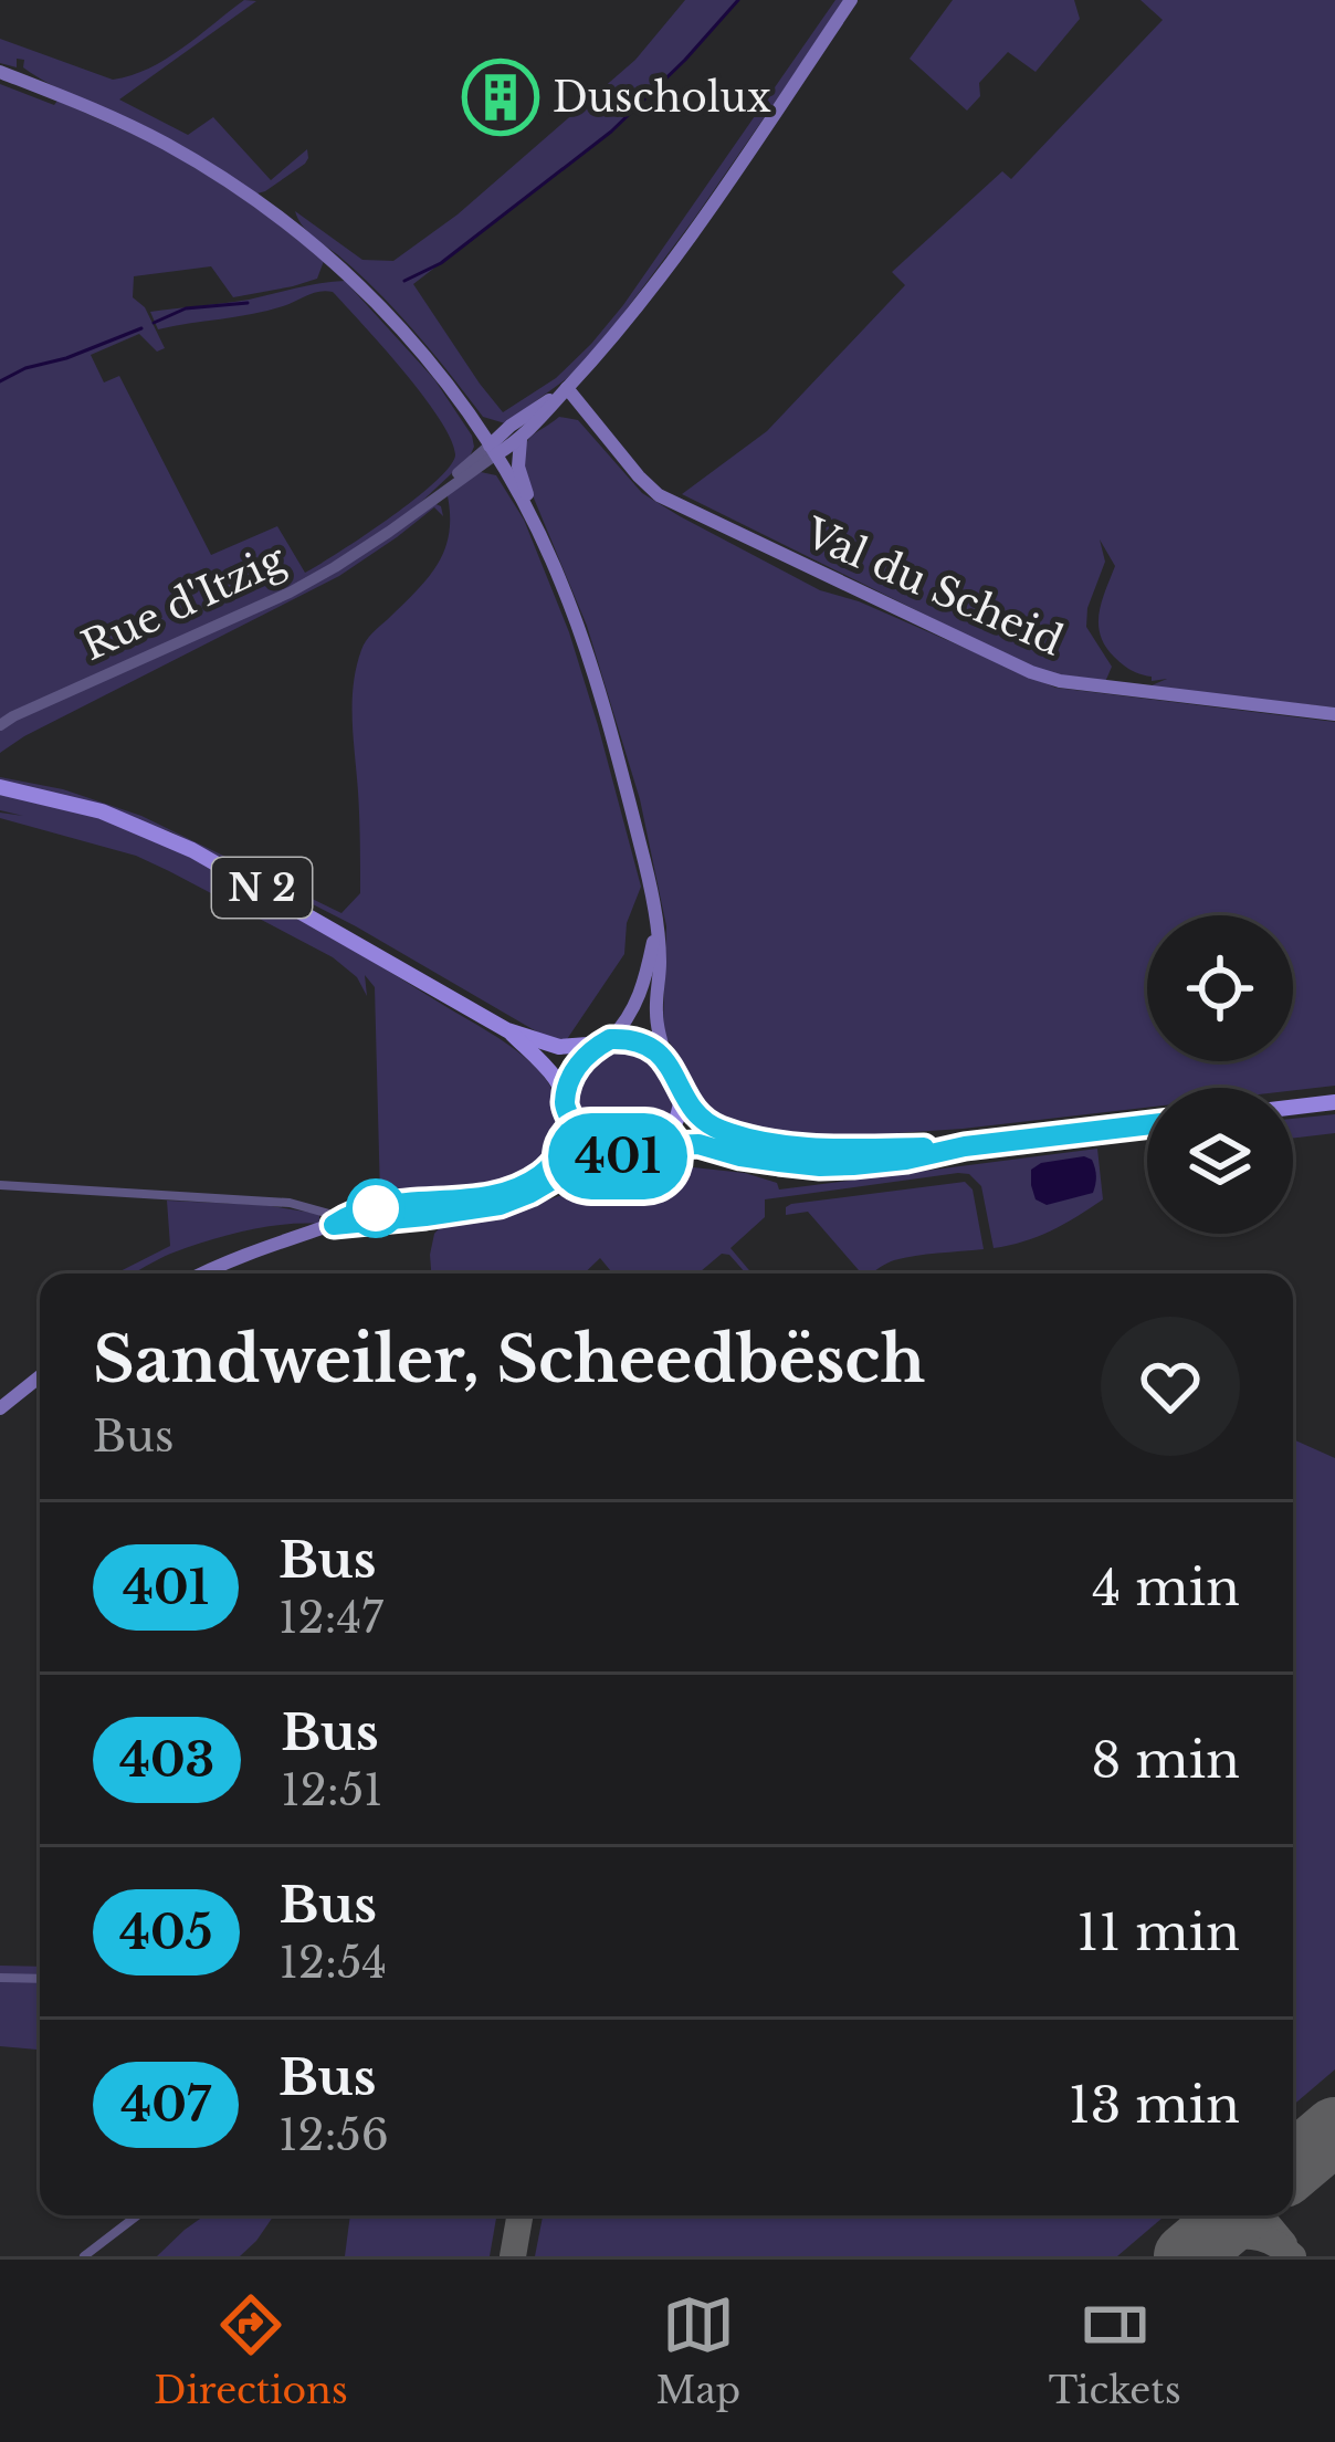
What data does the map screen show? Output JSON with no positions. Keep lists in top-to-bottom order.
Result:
{
  "streets": {
    "main road": ["Val du Scheid", "N 2"],
    "street": ["Rue d'Itzig"]
  },
  "places": {
    "building": ["Duscholux"]
  },
  "lines": ["bus line 401"],
  "page": {
    "on_map": "401",
    "heading": ["Sandweiler, Scheedbësch", "Bus"],
    "list": [
      {
        "mark": "401",
        "name": "Bus",
        "note": "12:47",
        "value": "4 min"
      },
      {
        "mark": "403",
        "name": "Bus",
        "note": "12:51",
        "value": "8 min"
      },
      {
        "mark": "405",
        "name": "Bus",
        "note": "12:54",
        "value": "11 min"
      },
      {
        "mark": "407",
        "name": "Bus",
        "note": "12:56",
        "value": "13 min"
      }
    ],
    "tabs": ["Directions", "Map", "Tickets"]
  }
}
